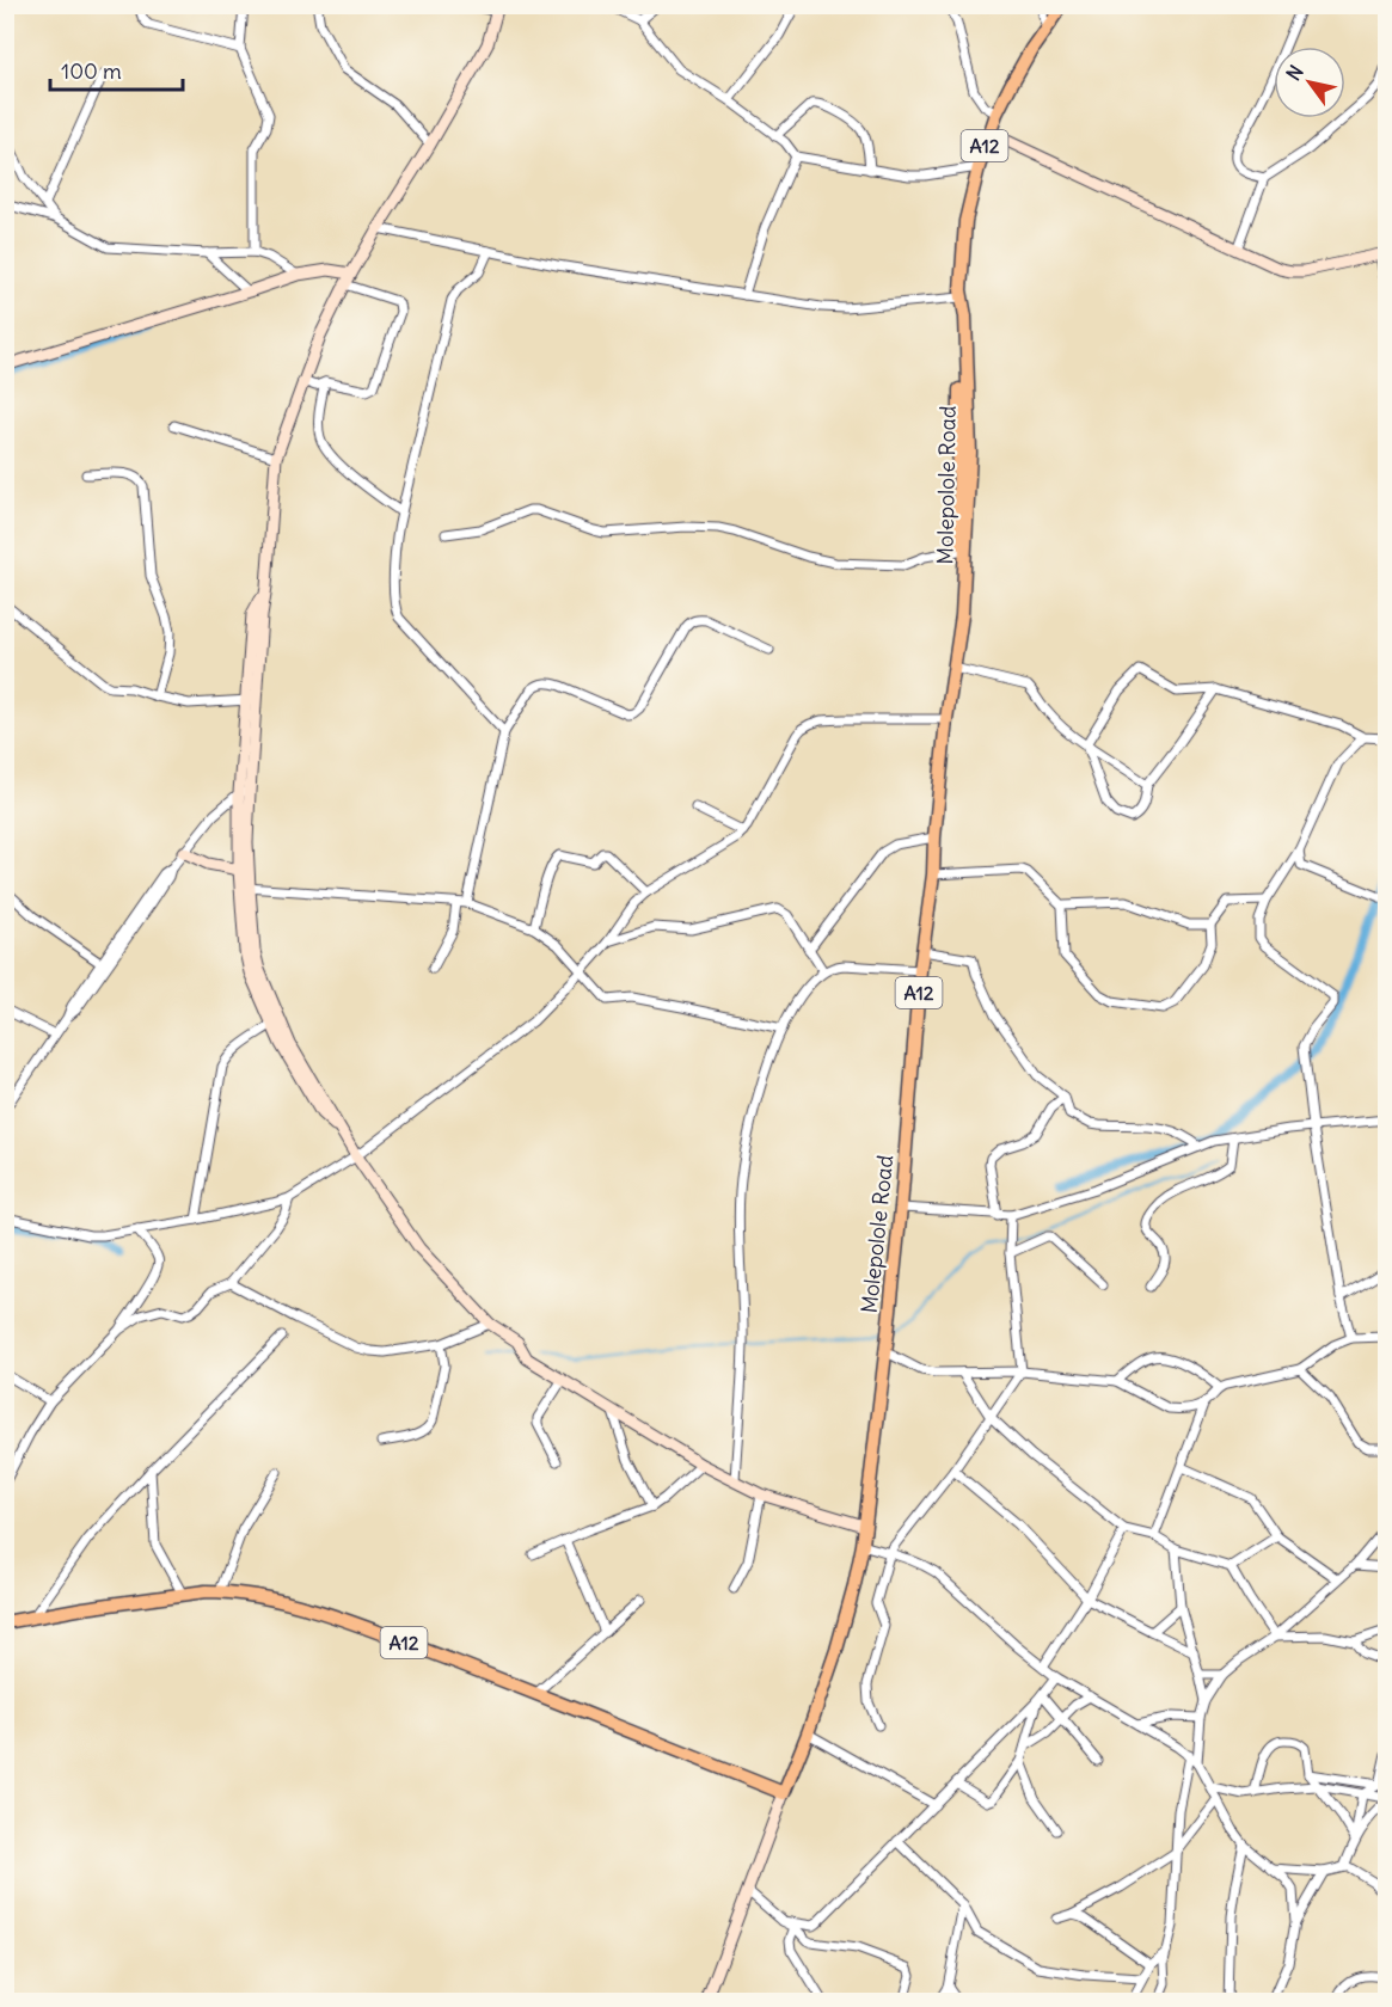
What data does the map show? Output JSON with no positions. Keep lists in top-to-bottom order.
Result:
{
  "streets": {
    "main road": ["A12", "Molepolole Road"]
  },
  "crossings": [
    ["A12", "Molepolole Road"]
  ],
  "scale_bar": "100 m",
  "north": "top left"
}
